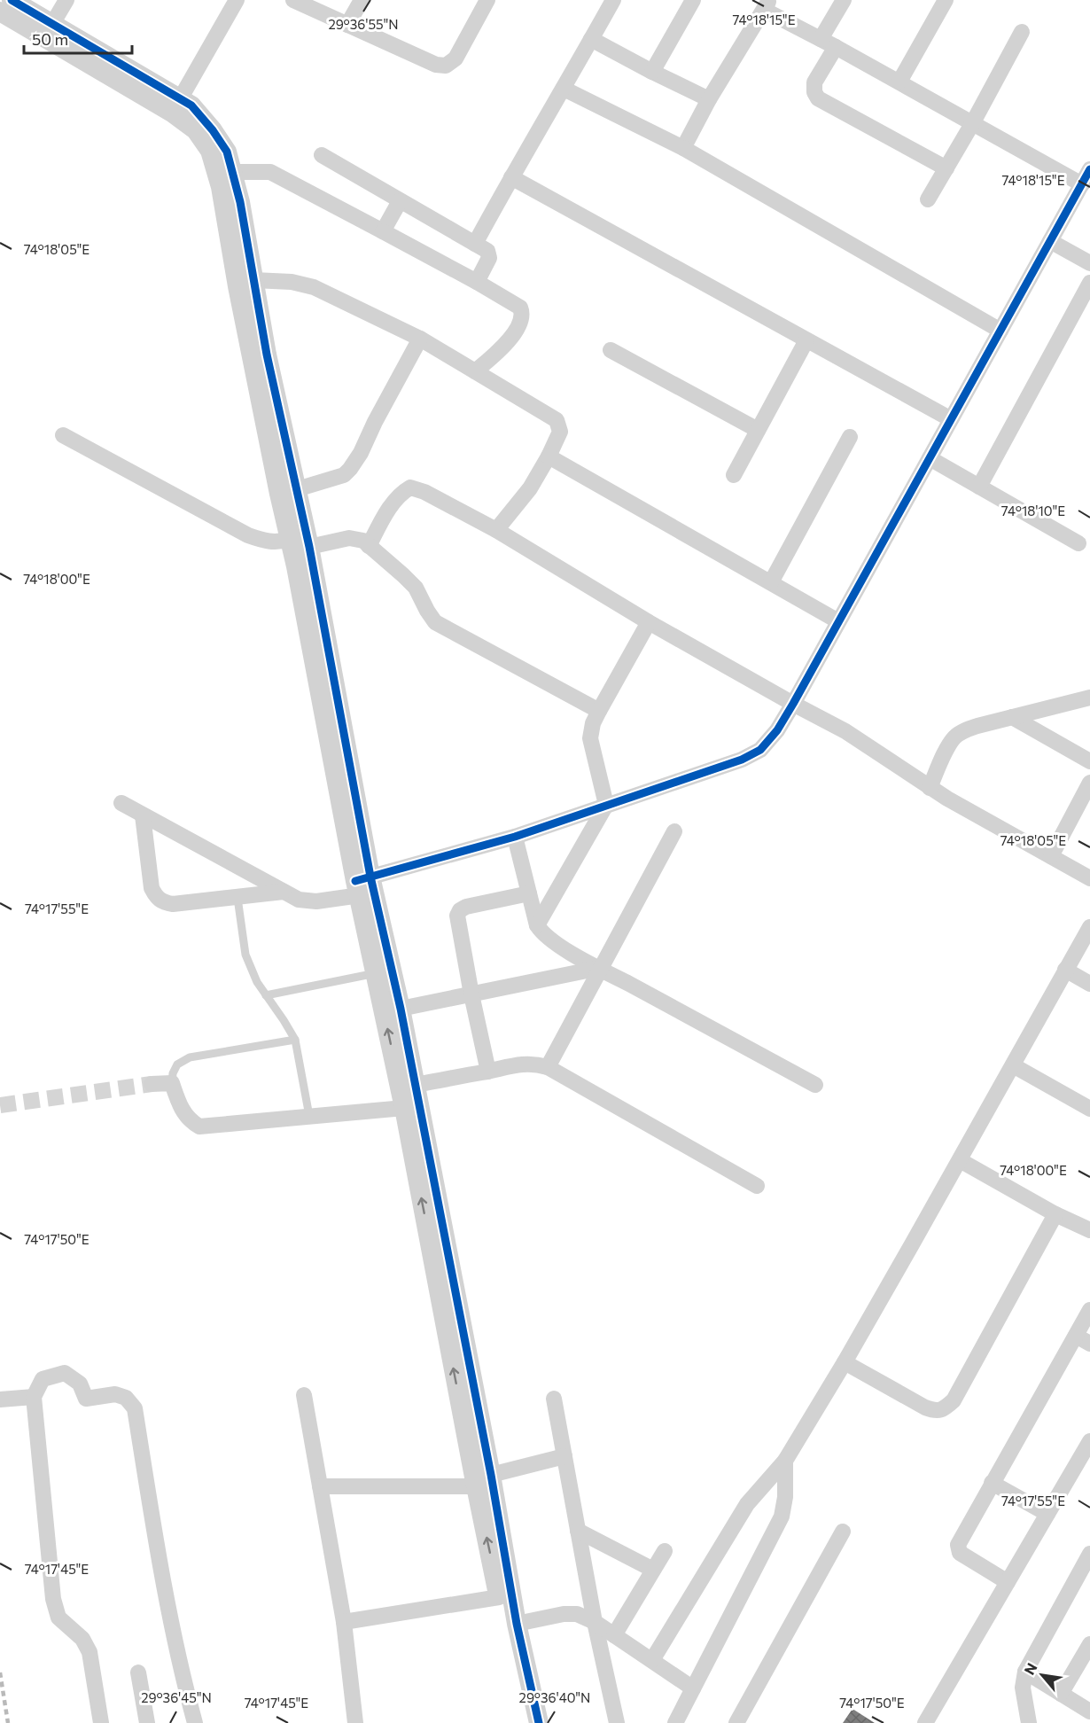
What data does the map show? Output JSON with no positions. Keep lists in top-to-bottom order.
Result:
{
  "scale_bar": "50 m",
  "north": "top left",
  "coordinates": [
    "74°18'15\"E",
    "29°36'55\"N",
    "74°18'05\"E",
    "74°18'10\"E",
    "74°18'00\"E",
    "74°17'55\"E",
    "74°17'50\"E",
    "74°17'45\"E",
    "29°36'45\"N",
    "29°36'40\"N"
  ]
}
